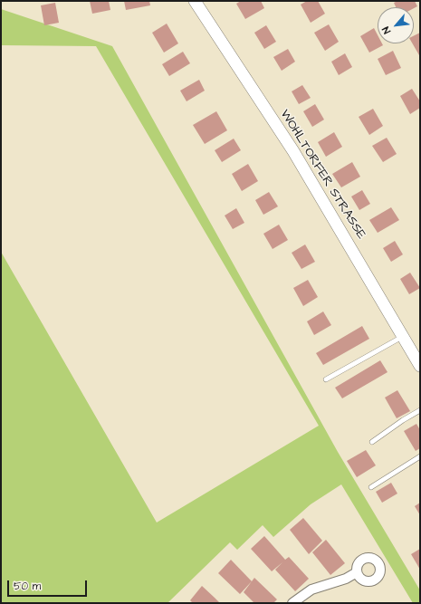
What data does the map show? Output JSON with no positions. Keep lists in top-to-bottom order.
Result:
{
  "streets": {
    "street": ["WOHLTORFER STRASSE"]
  },
  "scale_bar": "50 m",
  "north": "bottom left"
}
